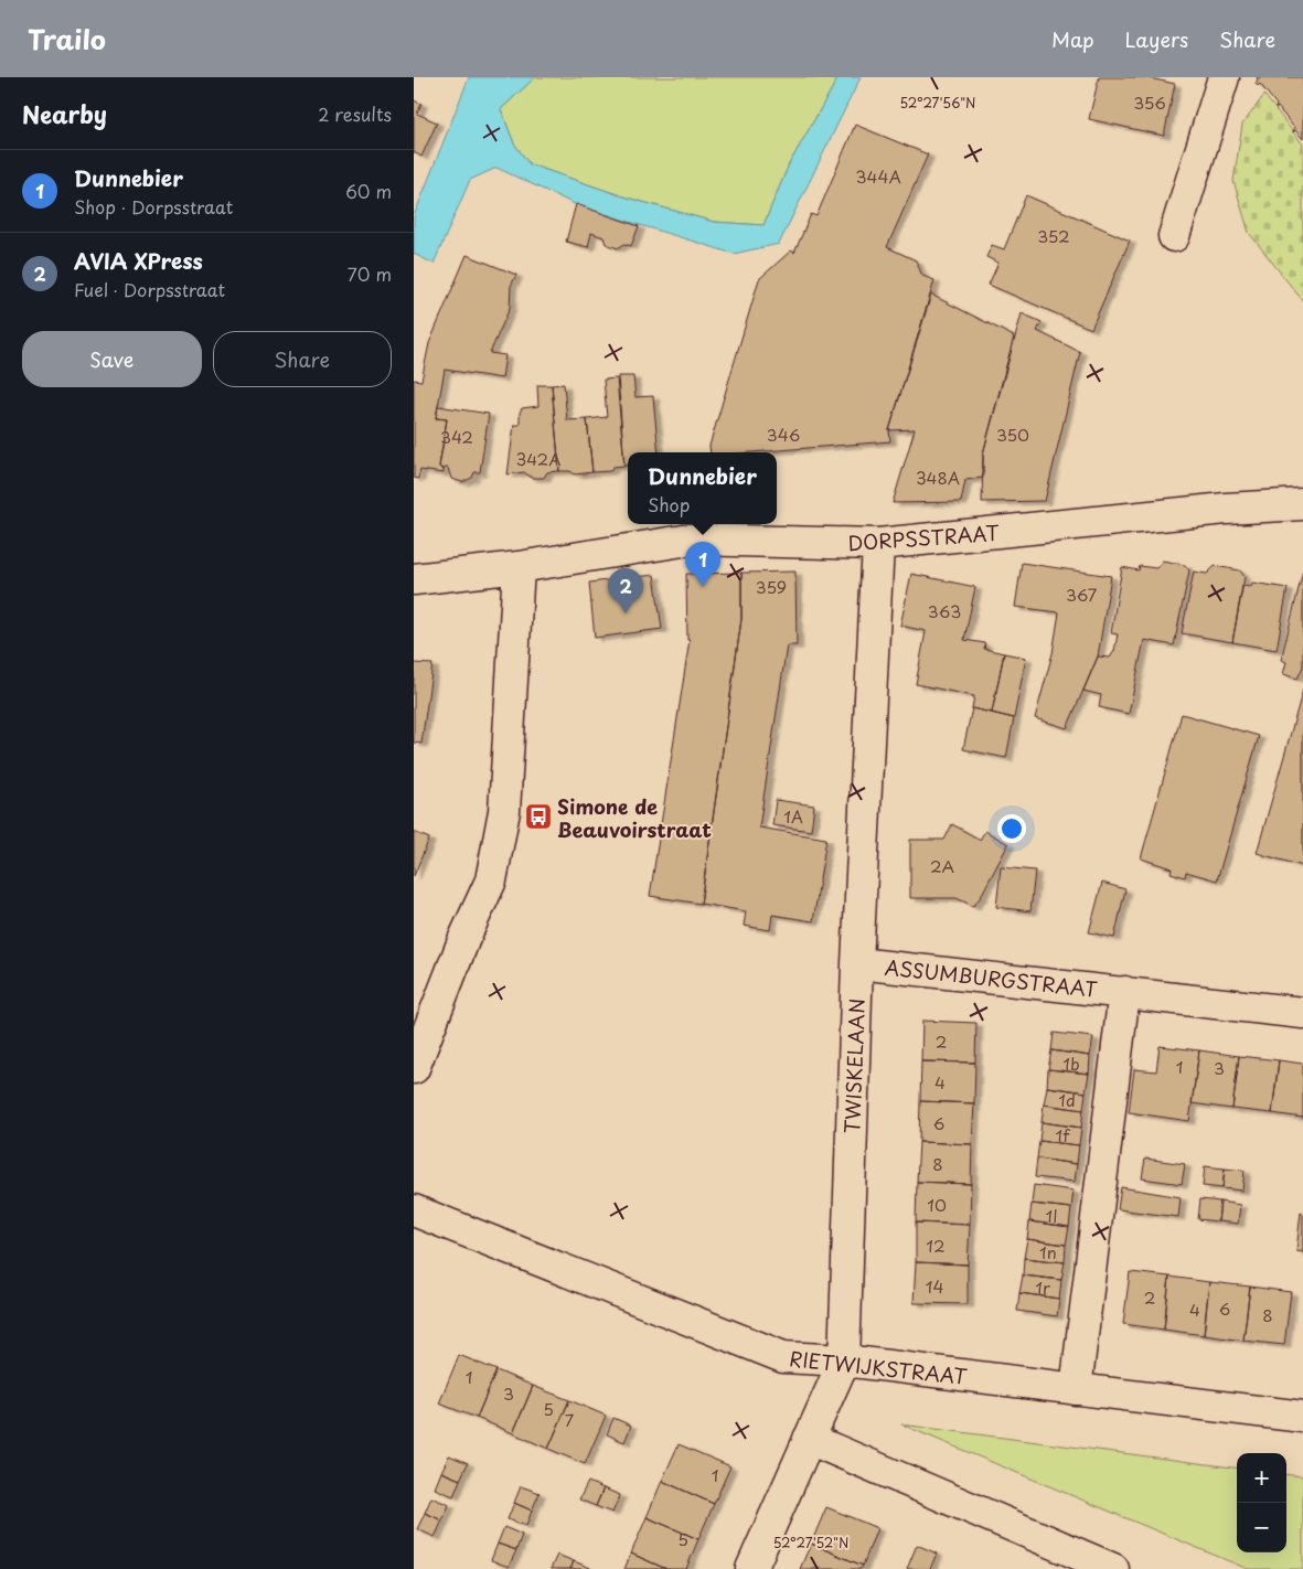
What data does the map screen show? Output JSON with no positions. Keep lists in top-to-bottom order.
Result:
{
  "streets": {
    "street": [
      "DORPSSTRAAT",
      "ASSUMBURGSTRAAT",
      "TWISKELAAN",
      "RIETWIJKSTRAAT"
    ]
  },
  "crossings": [
    ["DORPSSTRAAT", "TWISKELAAN"],
    ["ASSUMBURGSTRAAT", "TWISKELAAN"],
    ["ASSUMBURGSTRAAT", "RIETWIJKSTRAAT"],
    ["TWISKELAAN", "RIETWIJKSTRAAT"]
  ],
  "places": {
    "bus stop": ["Simone de Beauvoirstraat"]
  },
  "house_numbers": [
    "356",
    "344A",
    "352",
    "346",
    "350",
    "342",
    "342A",
    "348A",
    "359",
    "367",
    "363",
    "1A",
    "2A",
    "2",
    "1b",
    "1",
    "3",
    "4",
    "1d",
    "6",
    "1f",
    "8",
    "10",
    "1l",
    "12",
    "1n",
    "14",
    "1r",
    "2",
    "6",
    "4",
    "8",
    "1",
    "3",
    "5",
    "7",
    "1",
    "5"
  ],
  "page": {
    "header": "Trailo",
    "nav": ["Map", "Layers", "Share"],
    "heading": ["Nearby", "2 results"],
    "list": [
      {
        "mark": "1",
        "name": "Dunnebier",
        "note": "Shop · Dorpsstraat",
        "value": "60 m"
      },
      {
        "mark": "2",
        "name": "AVIA XPress",
        "note": "Fuel · Dorpsstraat",
        "value": "70 m"
      }
    ],
    "buttons": ["Save", "Share"],
    "popup": ["Dunnebier", "Shop"],
    "pins": ["1", "2"],
    "map_buttons": ["+", "−"]
  },
  "coordinates": ["52°27'56\"N", "52°27'52\"N"]
}
